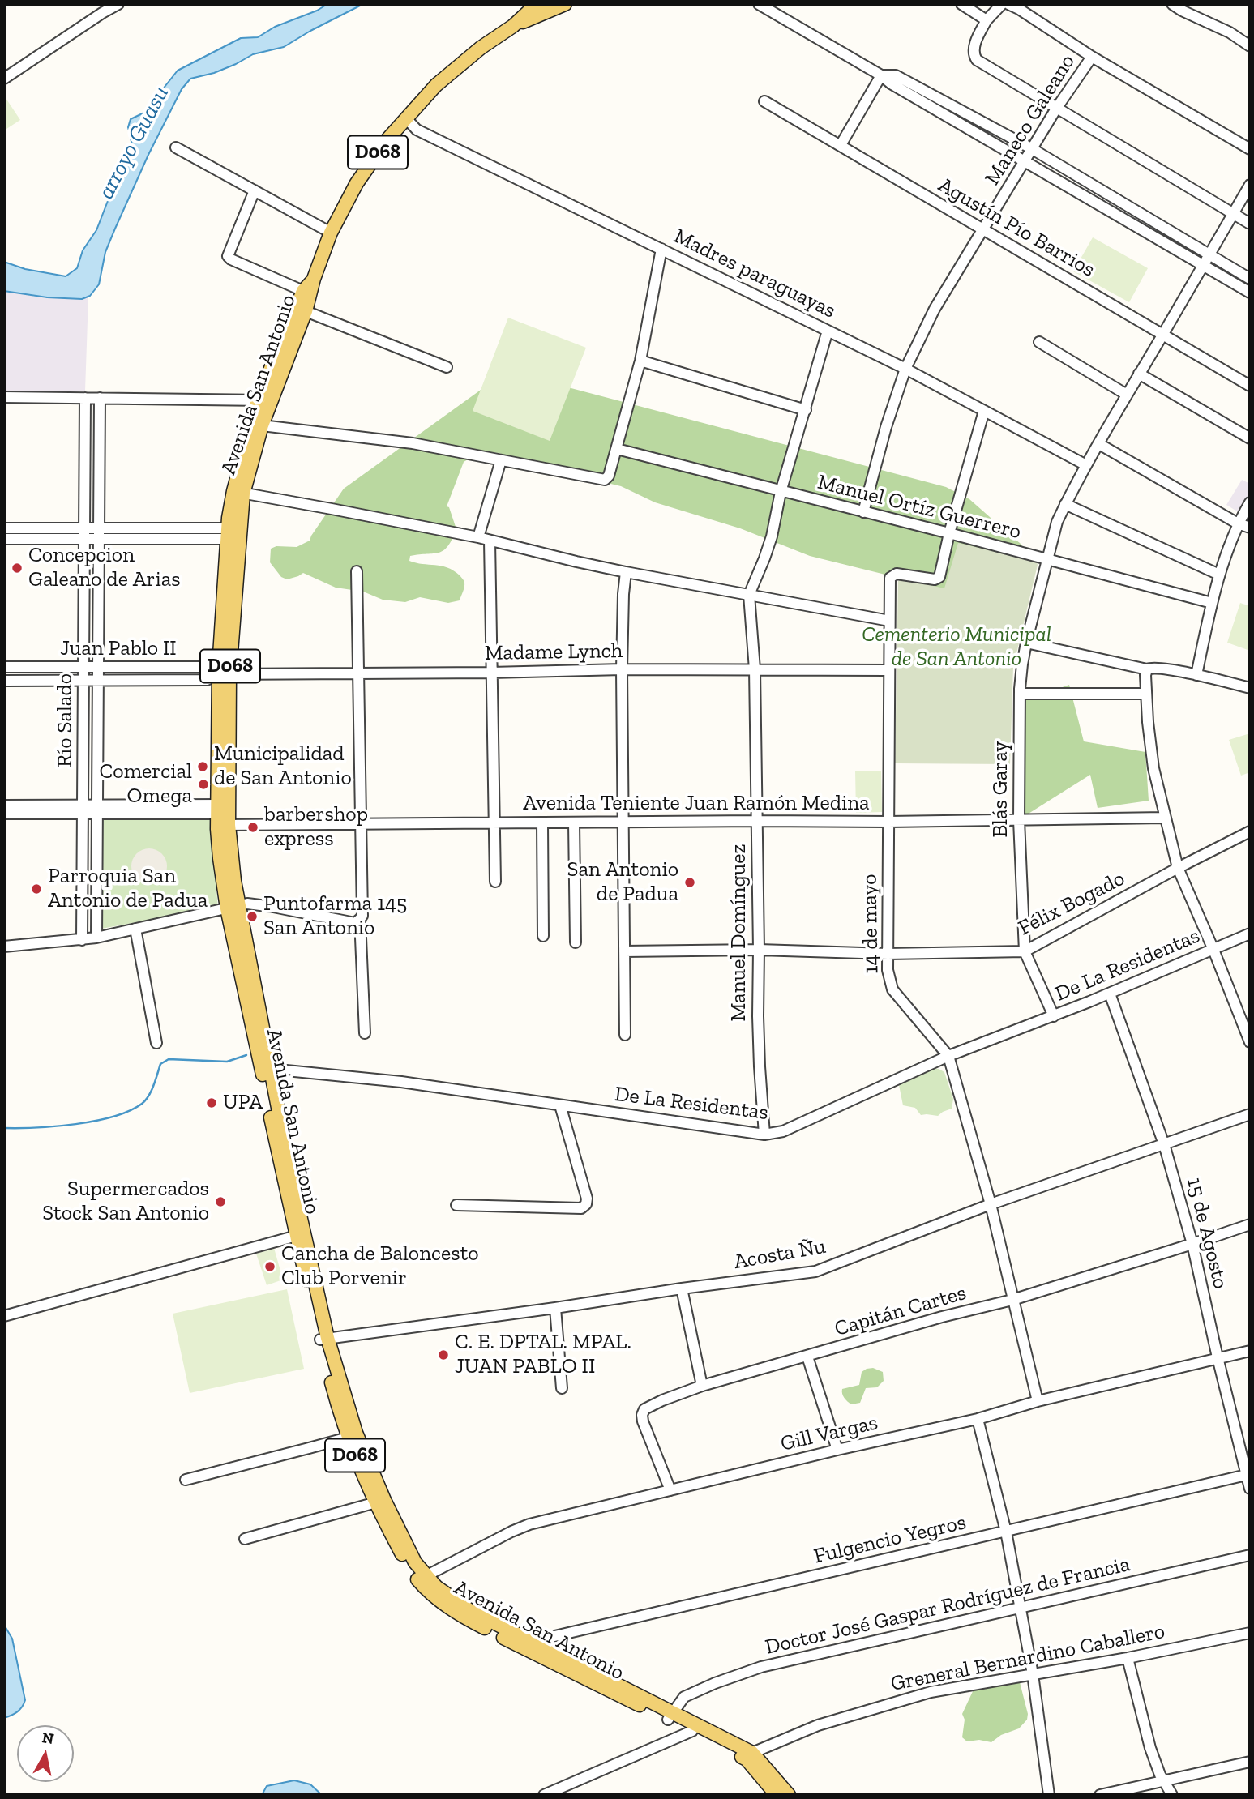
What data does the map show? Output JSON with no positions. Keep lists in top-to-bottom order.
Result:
{
  "streets": {
    "main road": ["D068", "Avenida San Antonio"],
    "street": [
      "Maneco Galeano",
      "Agustín Pío Barrios",
      "Madres paraguayas",
      "Manuel Ortíz Guerrero",
      "Juan Pablo II",
      "Madame Lynch",
      "Río Salado",
      "Blás Garay",
      "Avenida Teniente Juan Ramón Medina",
      "Félix Bogado",
      "14 de mayo",
      "Manuel Domínguez",
      "De La Residentas",
      "15 de Agosto",
      "Acosta Ñu",
      "Capitán Cartes",
      "Gill Vargas",
      "Fulgencio Yegros",
      "Doctor José Gaspar Rodríguez de Francia",
      "Greneral Bernardino Caballero"
    ]
  },
  "crossings": [
    ["Maneco Galeano", "Agustín Pío Barrios"],
    ["Maneco Galeano", "Madres paraguayas"],
    ["Maneco Galeano", "Manuel Ortíz Guerrero"],
    ["Agustín Pío Barrios", "Blás Garay"],
    ["Madres paraguayas", "Avenida San Antonio"],
    ["Madres paraguayas", "Blás Garay"],
    ["Avenida San Antonio", "Juan Pablo II"],
    ["Avenida San Antonio", "Madame Lynch"],
    ["Avenida San Antonio", "Avenida Teniente Juan Ramón Medina"],
    ["Avenida San Antonio", "De La Residentas"],
    ["Avenida San Antonio", "Acosta Ñu"],
    ["Avenida San Antonio", "Gill Vargas"],
    ["Avenida San Antonio", "Fulgencio Yegros"],
    ["Avenida San Antonio", "Doctor José Gaspar Rodríguez de Francia"],
    ["Avenida San Antonio", "Greneral Bernardino Caballero"],
    ["Manuel Ortíz Guerrero", "Blás Garay"],
    ["Manuel Ortíz Guerrero", "14 de mayo"],
    ["Juan Pablo II", "Madame Lynch"],
    ["Juan Pablo II", "Río Salado"],
    ["Madame Lynch", "14 de mayo"],
    ["Madame Lynch", "Manuel Domínguez"],
    ["Río Salado", "Avenida Teniente Juan Ramón Medina"],
    ["Blás Garay", "Avenida Teniente Juan Ramón Medina"],
    ["Blás Garay", "Félix Bogado"],
    ["Blás Garay", "De La Residentas"],
    ["Avenida Teniente Juan Ramón Medina", "14 de mayo"],
    ["Avenida Teniente Juan Ramón Medina", "Manuel Domínguez"],
    ["Félix Bogado", "14 de mayo"],
    ["Félix Bogado", "Manuel Domínguez"],
    ["14 de mayo", "De La Residentas"],
    ["14 de mayo", "Acosta Ñu"],
    ["14 de mayo", "Capitán Cartes"],
    ["14 de mayo", "Gill Vargas"],
    ["Manuel Domínguez", "De La Residentas"],
    ["De La Residentas", "15 de Agosto"],
    ["15 de Agosto", "Acosta Ñu"],
    ["15 de Agosto", "Capitán Cartes"],
    ["15 de Agosto", "Gill Vargas"],
    ["15 de Agosto", "Fulgencio Yegros"],
    ["Capitán Cartes", "Gill Vargas"]
  ],
  "water": ["arroyo Guasu"],
  "parks": ["Cementerio Municipal de San Antonio"],
  "places": [
    "Concepcion Galeano de Arias",
    "Municipalidad de San Antonio",
    "Comercial Omega",
    "barbershop express",
    "San Antonio de Padua",
    "Parroquia San Antonio de Padua",
    "Puntofarma 145 San Antonio",
    "UPA",
    "Supermercados Stock San Antonio",
    "Cancha de Baloncesto Club Porvenir",
    "C. E. DPTAL. MPAL. JUAN PABLO II"
  ],
  "north": "top"
}
